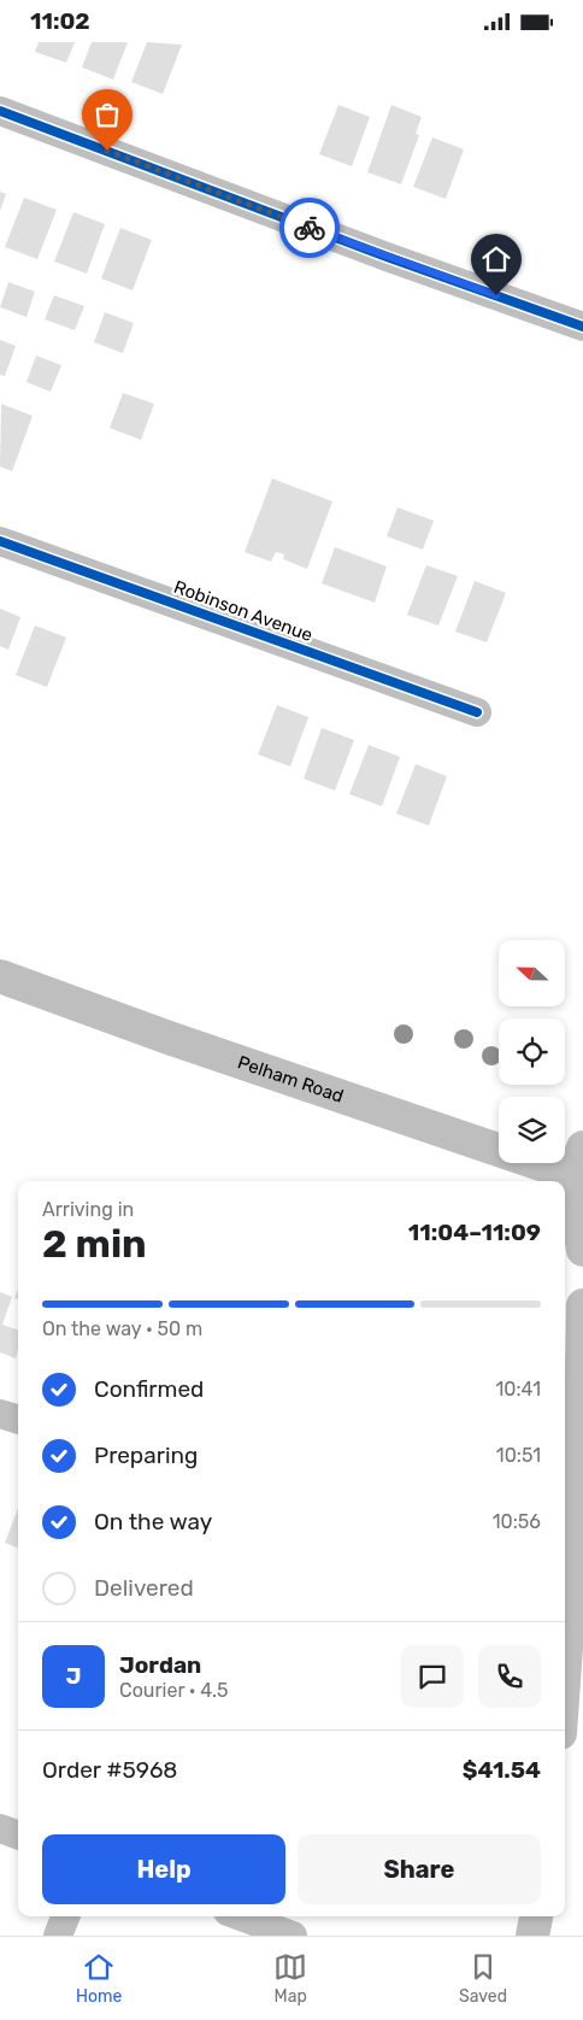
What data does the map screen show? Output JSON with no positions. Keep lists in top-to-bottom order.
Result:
{
  "streets": {
    "main road": ["Pelham Road"],
    "street": ["Robinson Avenue"]
  },
  "north": "left",
  "page": {
    "status": "11:02",
    "heading": ["2 min", "Arriving in", "11:04–11:09"],
    "panel": [
      "Jordan",
      "Courier · 4.5",
      "Order #5968",
      "$41.54"
    ],
    "bar": "On the way · 50 m",
    "list": [
      ["Confirmed", "10:41"],
      ["Preparing", "10:51"],
      ["On the way", "10:56"],
      "Delivered"
    ],
    "round": "J",
    "buttons": ["Help", "Share"],
    "tabs": ["Home", "Map", "Saved"]
  }
}
